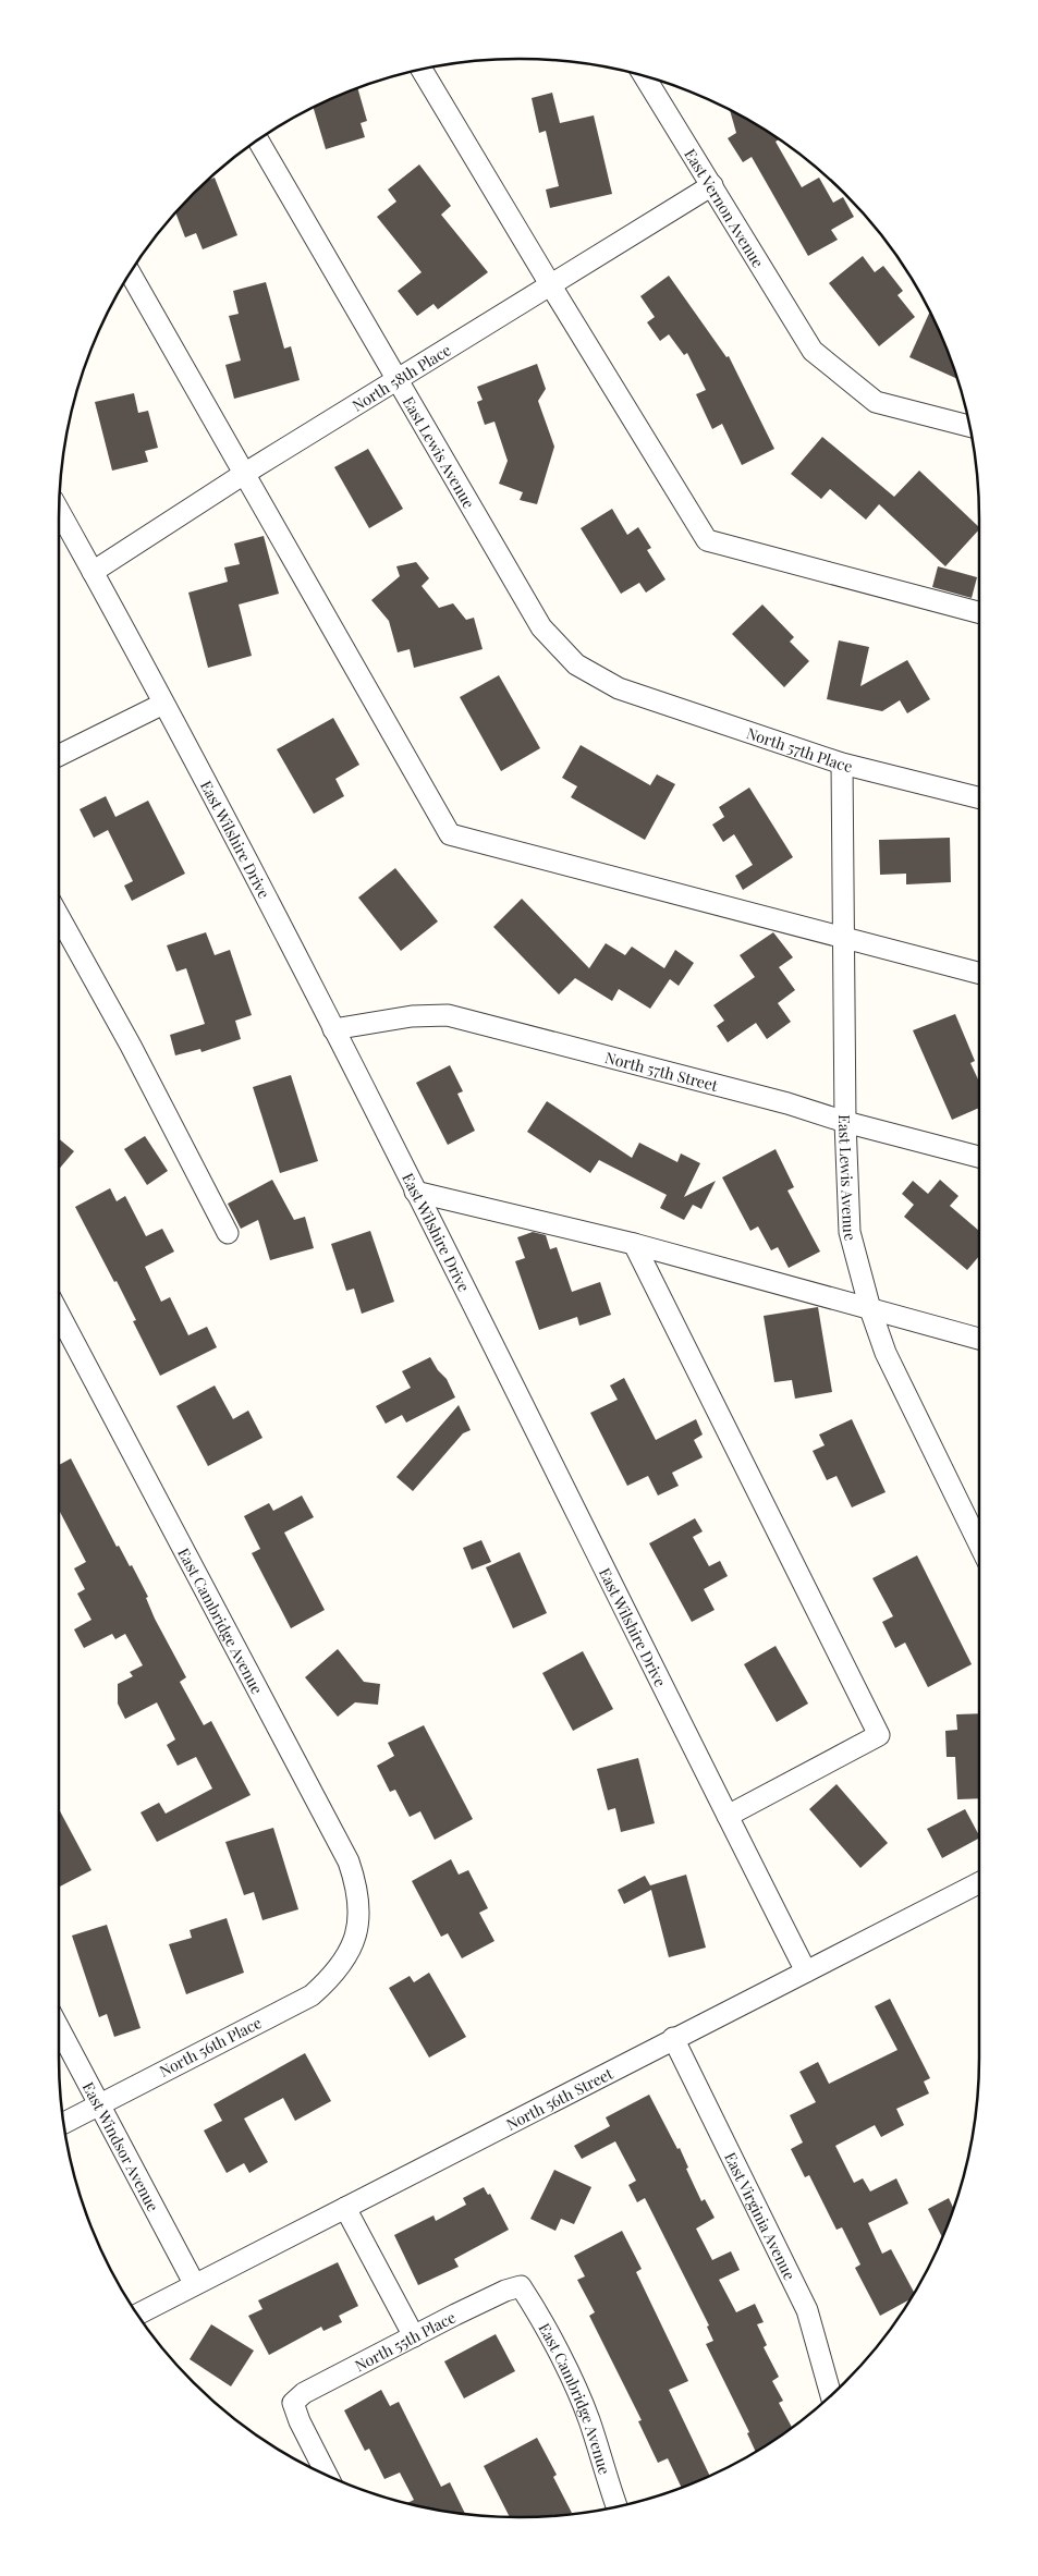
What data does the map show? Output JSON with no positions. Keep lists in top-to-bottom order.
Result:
{
  "streets": {
    "street": [
      "East Vernon Avenue",
      "North 58th Place",
      "East Lewis Avenue",
      "North 57th Place",
      "East Wilshire Drive",
      "North 57th Street",
      "East Cambridge Avenue",
      "North 56th Place",
      "North 56th Street",
      "East Windsor Avenue",
      "East Virginia Avenue",
      "North 55th Place"
    ]
  },
  "crossings": [
    ["East Vernon Avenue", "North 58th Place"],
    ["North 58th Place", "East Lewis Avenue"],
    ["North 58th Place", "East Wilshire Drive"],
    ["East Lewis Avenue", "North 57th Place"],
    ["East Lewis Avenue", "North 57th Street"],
    ["East Wilshire Drive", "North 57th Street"],
    ["East Wilshire Drive", "North 56th Street"],
    ["East Cambridge Avenue", "North 56th Place"],
    ["East Cambridge Avenue", "North 55th Place"],
    ["North 56th Place", "East Windsor Avenue"],
    ["North 56th Street", "East Windsor Avenue"],
    ["North 56th Street", "East Virginia Avenue"]
  ]
}
